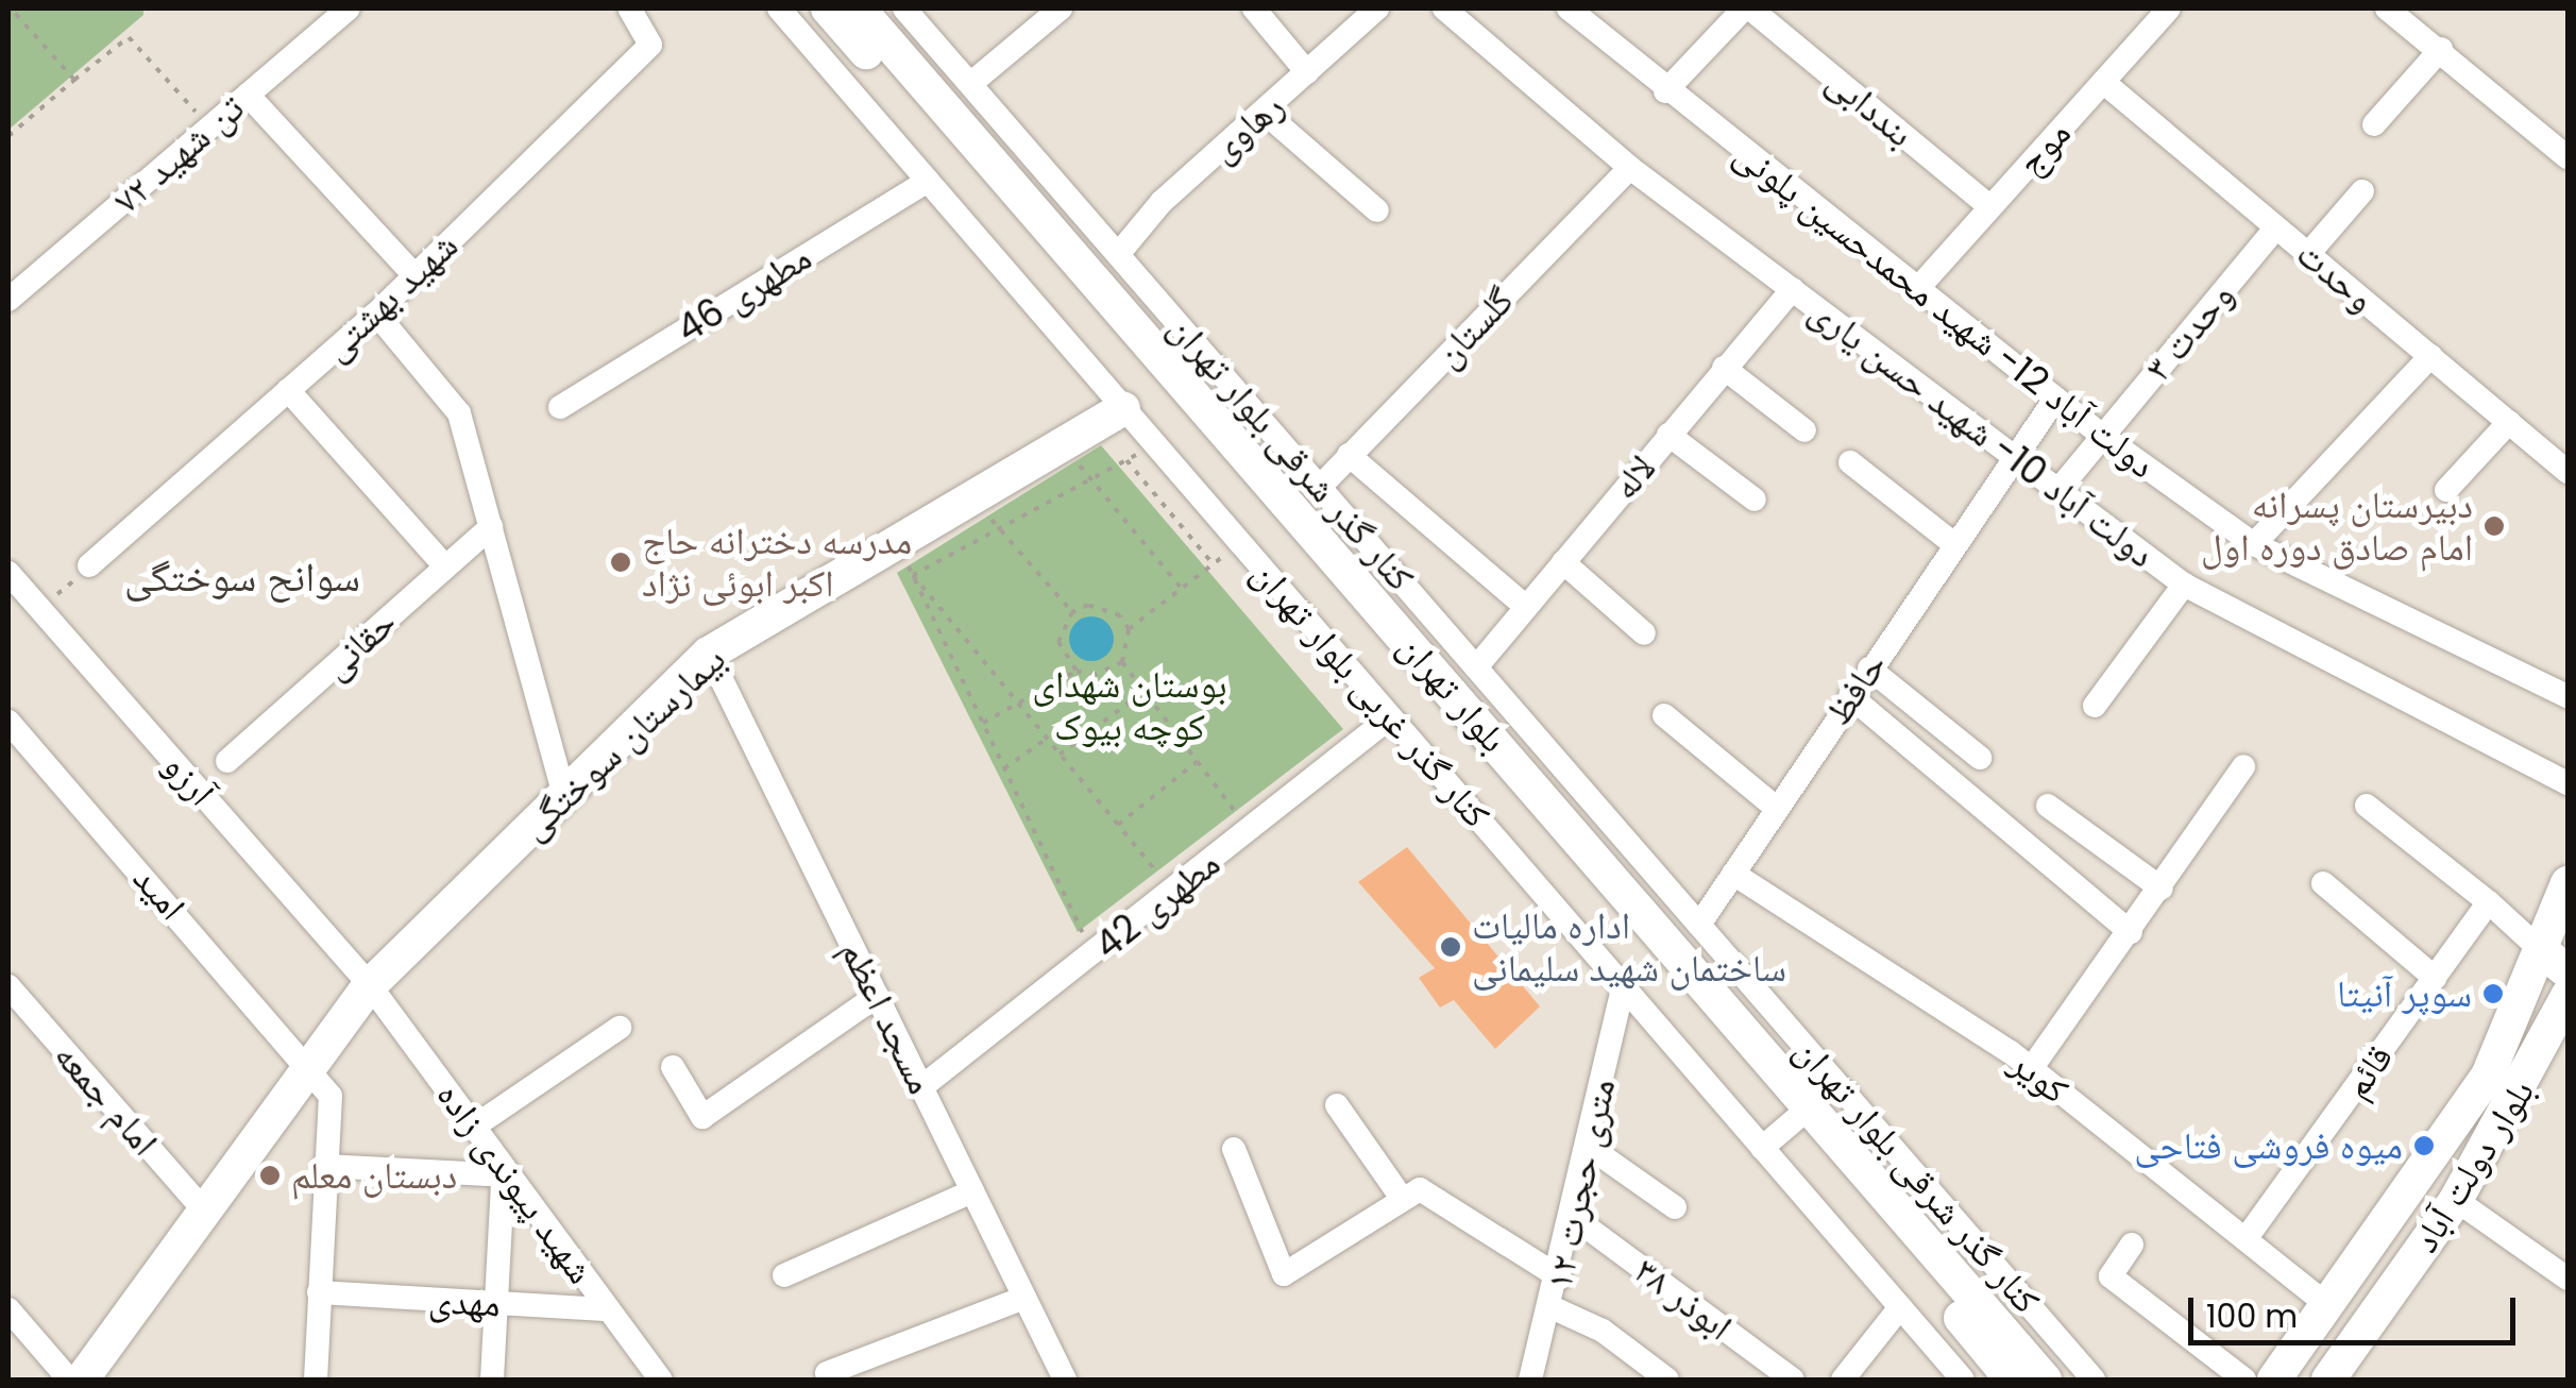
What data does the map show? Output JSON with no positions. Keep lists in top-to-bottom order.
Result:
{
  "streets": {
    "main road": ["بلوار تهران", "بیمارستان سوختگی", "بلوار دولت آباد"],
    "street": [
      "بنددابی",
      "رهاوی",
      "موج",
      "۷۲ تن شهید",
      "وحدت",
      "مطهری 46",
      "شهید بهشتی",
      "دولت آباد 12- شهید محمدحسین پلونی",
      "گلستان",
      "وحدت ۳",
      "دولت آباد 10- شهید حسن یاری",
      "کنار گذر شرقی بلوار تهران",
      "لاله",
      "حقانی",
      "حافظ",
      "کنار گذر غربی بلوار تهران",
      "آرزو",
      "امید",
      "مطهری 42",
      "مسجد اعظم",
      "قائم",
      "کویر",
      "امام جمعه",
      "شهید پیوندی زاده",
      "۱۲ متری حجرت",
      "۳۸ ابوذر",
      "مهدی"
    ]
  },
  "crossings": [
    ["بنددابی", "موج"],
    ["رهاوی", "کنار گذر شرقی بلوار تهران"],
    ["موج", "وحدت"],
    ["موج", "دولت آباد 12- شهید محمدحسین پلونی"],
    ["وحدت", "وحدت ۳"],
    ["مطهری 46", "کنار گذر غربی بلوار تهران"],
    ["دولت آباد 12- شهید محمدحسین پلونی", "وحدت ۳"],
    ["دولت آباد 12- شهید محمدحسین پلونی", "حافظ"],
    ["گلستان", "دولت آباد 10- شهید حسن یاری"],
    ["گلستان", "کنار گذر شرقی بلوار تهران"],
    ["وحدت ۳", "دولت آباد 10- شهید حسن یاری"],
    ["دولت آباد 10- شهید حسن یاری", "لاله"],
    ["دولت آباد 10- شهید حسن یاری", "حافظ"],
    ["کنار گذر شرقی بلوار تهران", "لاله"],
    ["کنار گذر شرقی بلوار تهران", "حافظ"],
    ["حافظ", "کویر"],
    ["کنار گذر غربی بلوار تهران", "بیمارستان سوختگی"],
    ["کنار گذر غربی بلوار تهران", "مطهری 42"],
    ["کنار گذر غربی بلوار تهران", "۱۲ متری حجرت"],
    ["بیمارستان سوختگی", "آرزو"],
    ["بیمارستان سوختگی", "امید"],
    ["بیمارستان سوختگی", "مسجد اعظم"],
    ["بیمارستان سوختگی", "امام جمعه"],
    ["بیمارستان سوختگی", "شهید پیوندی زاده"],
    ["آرزو", "شهید پیوندی زاده"],
    ["مطهری 42", "مسجد اعظم"],
    ["قائم", "کویر"],
    ["کویر", "بلوار دولت آباد"],
    ["شهید پیوندی زاده", "مهدی"],
    ["۱۲ متری حجرت", "۳۸ ابوذر"]
  ],
  "districts": ["سوانح سوختگی"],
  "parks": ["بوستان شهدای کوچه بیوک"],
  "places": [
    "دبیرستان پسرانه امام صادق دوره اول",
    "مدرسه دخترانه حاج اکبر ابوئی نژاد",
    "اداره مالیات ساختمان شهید سلیمانی",
    "سوپر آنیتا",
    "میوه فروشی فتاحی",
    "دبستان معلم"
  ],
  "scale_bar": "100 m"
}
